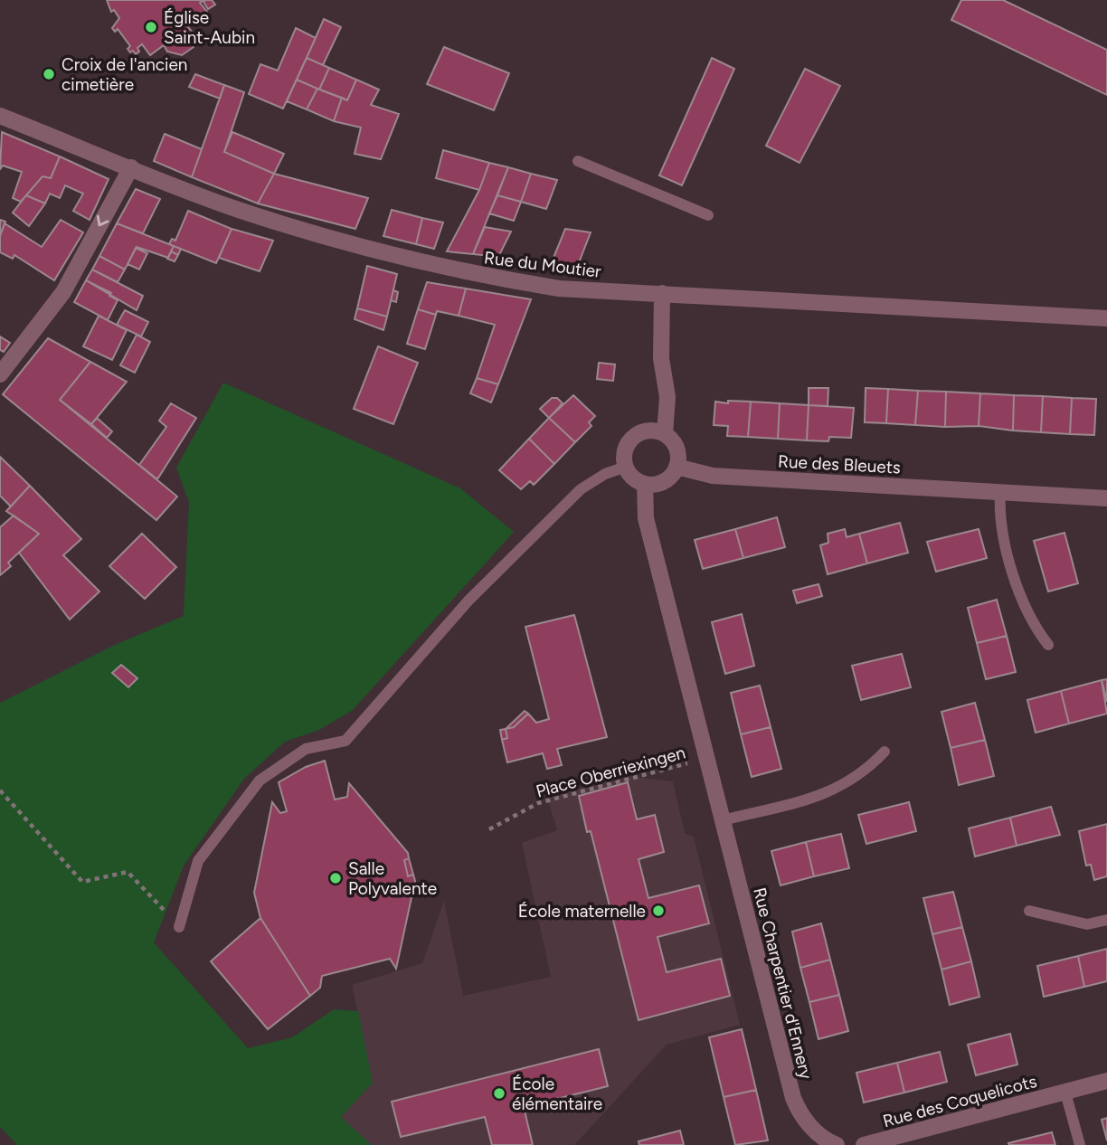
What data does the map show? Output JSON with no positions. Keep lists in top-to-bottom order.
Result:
{
  "streets": {
    "street": [
      "Rue du Moutier",
      "Rue des Bleuets",
      "Rue Charpentier d'Ennery",
      "Rue des Coquelicots"
    ],
    "path": ["Place Oberriexingen"]
  },
  "crossings": [
    ["Rue des Bleuets", "Rue Charpentier d'Ennery"],
    ["Place Oberriexingen", "Rue Charpentier d'Ennery"]
  ],
  "places": [
    "Église Saint-Aubin",
    "Croix de l'ancien cimetière",
    "Salle Polyvalente",
    "École maternelle",
    "École élémentaire"
  ]
}
